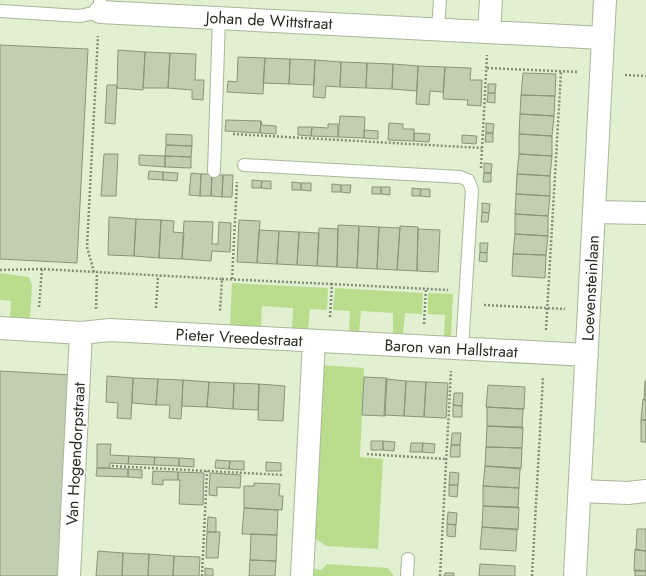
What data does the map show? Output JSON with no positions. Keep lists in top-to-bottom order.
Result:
{
  "streets": {
    "street": [
      "Johan de Wittstraat",
      "Loevensteinlaan",
      "Pieter Vreedestraat",
      "Baron van Hallstraat",
      "Van Hogendorpstraat"
    ]
  },
  "crossings": [
    ["Johan de Wittstraat", "Loevensteinlaan"],
    ["Loevensteinlaan", "Baron van Hallstraat"],
    ["Pieter Vreedestraat", "Baron van Hallstraat"],
    ["Pieter Vreedestraat", "Van Hogendorpstraat"]
  ]
}
